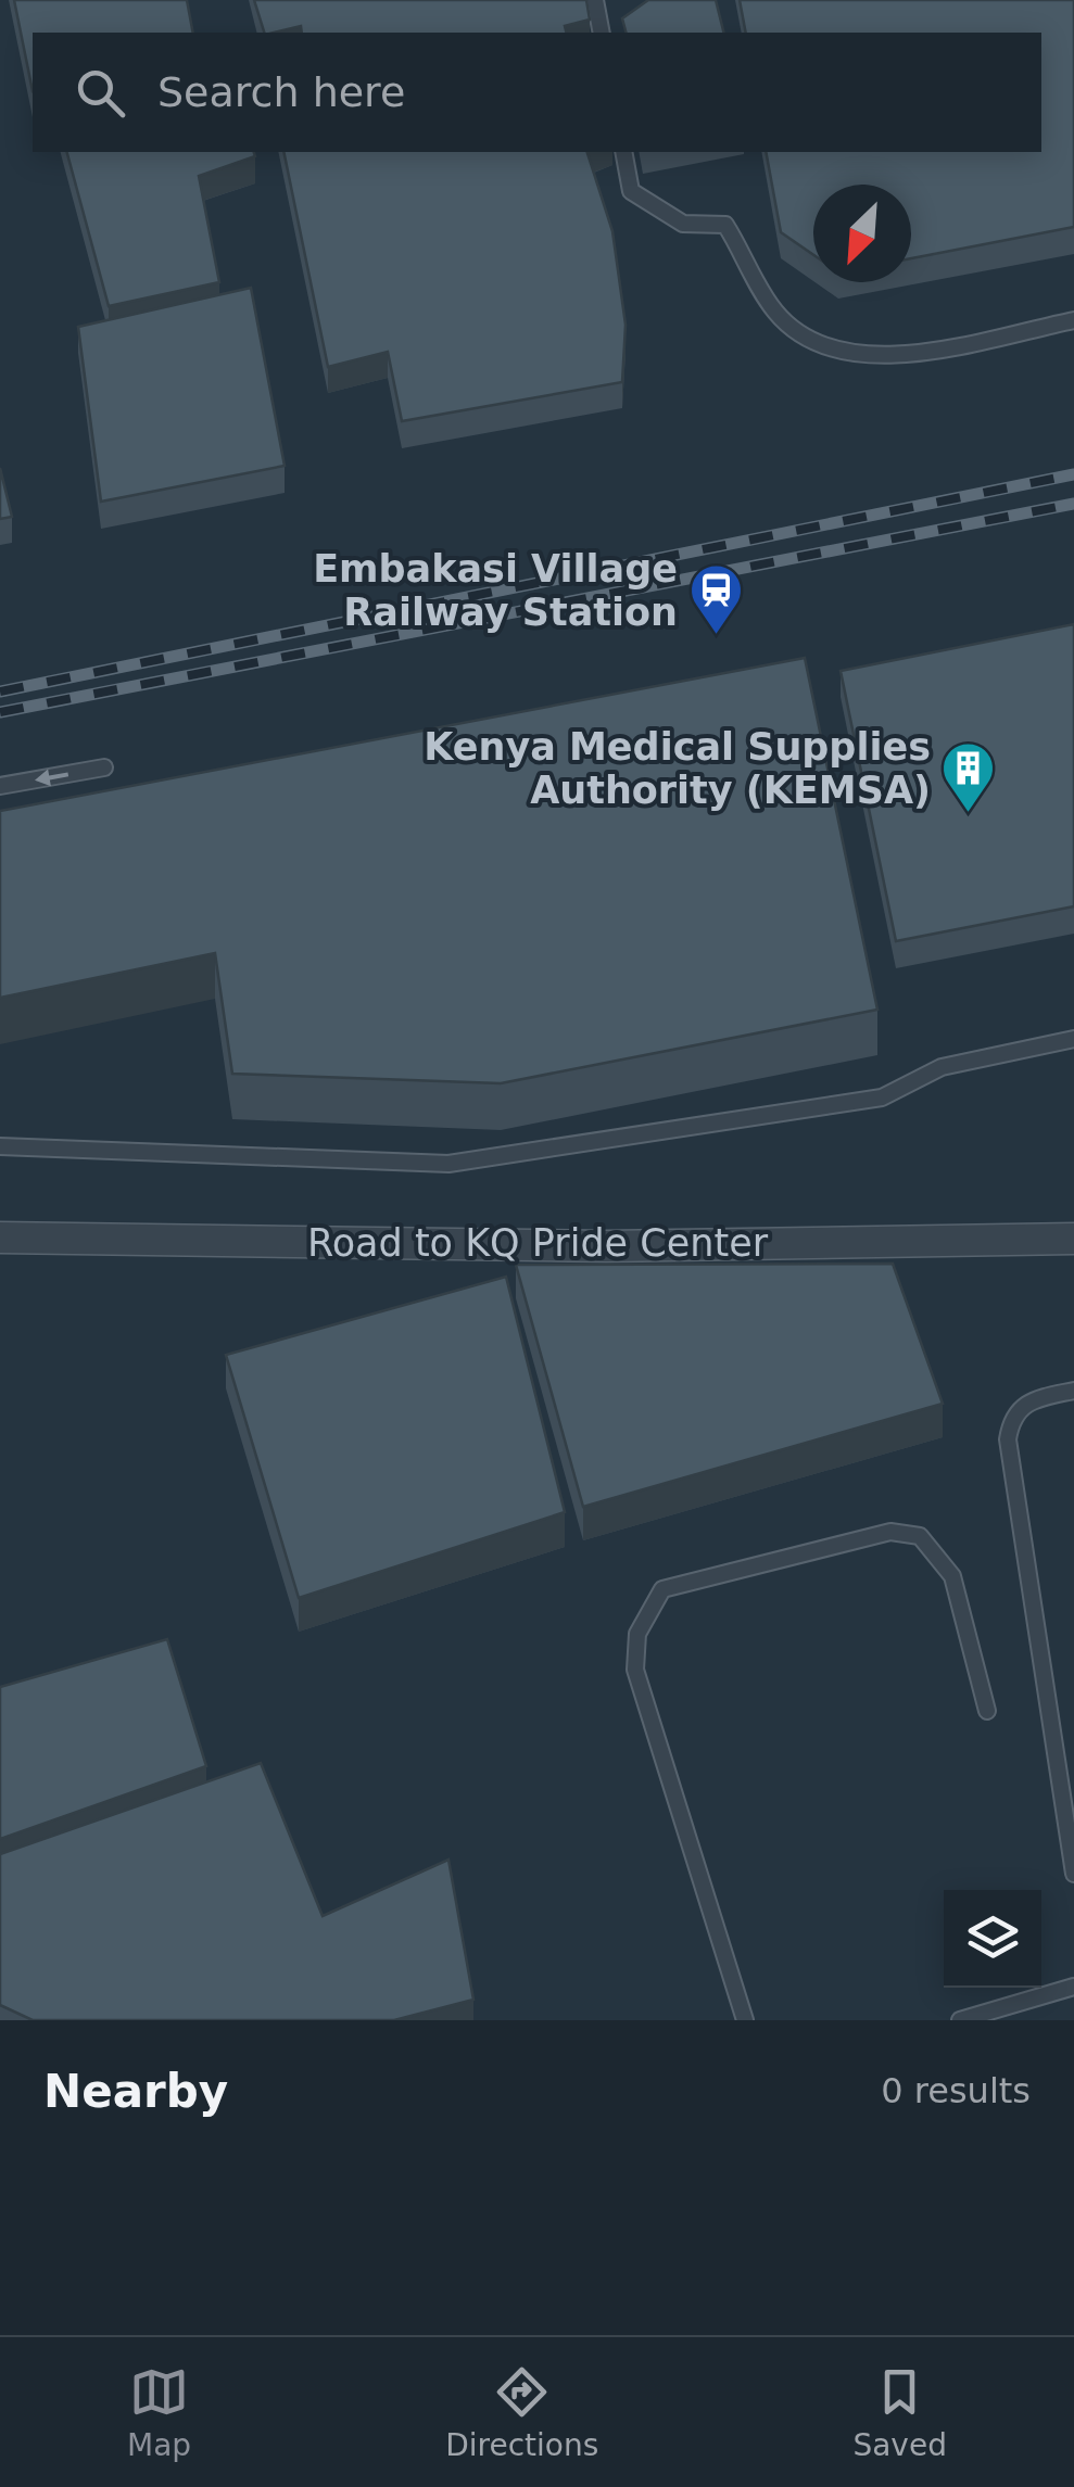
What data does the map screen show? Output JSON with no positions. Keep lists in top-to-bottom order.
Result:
{
  "streets": {
    "street": ["Road to KQ Pride Center"]
  },
  "places": {
    "station": ["Embakasi Village Railway Station"],
    "building": ["Kenya Medical Supplies Authority (KEMSA)"]
  },
  "north": "bottom left",
  "page": {
    "search": "Search here",
    "heading": ["Nearby", "0 results"],
    "nav": ["Map", "Directions", "Saved"]
  }
}
